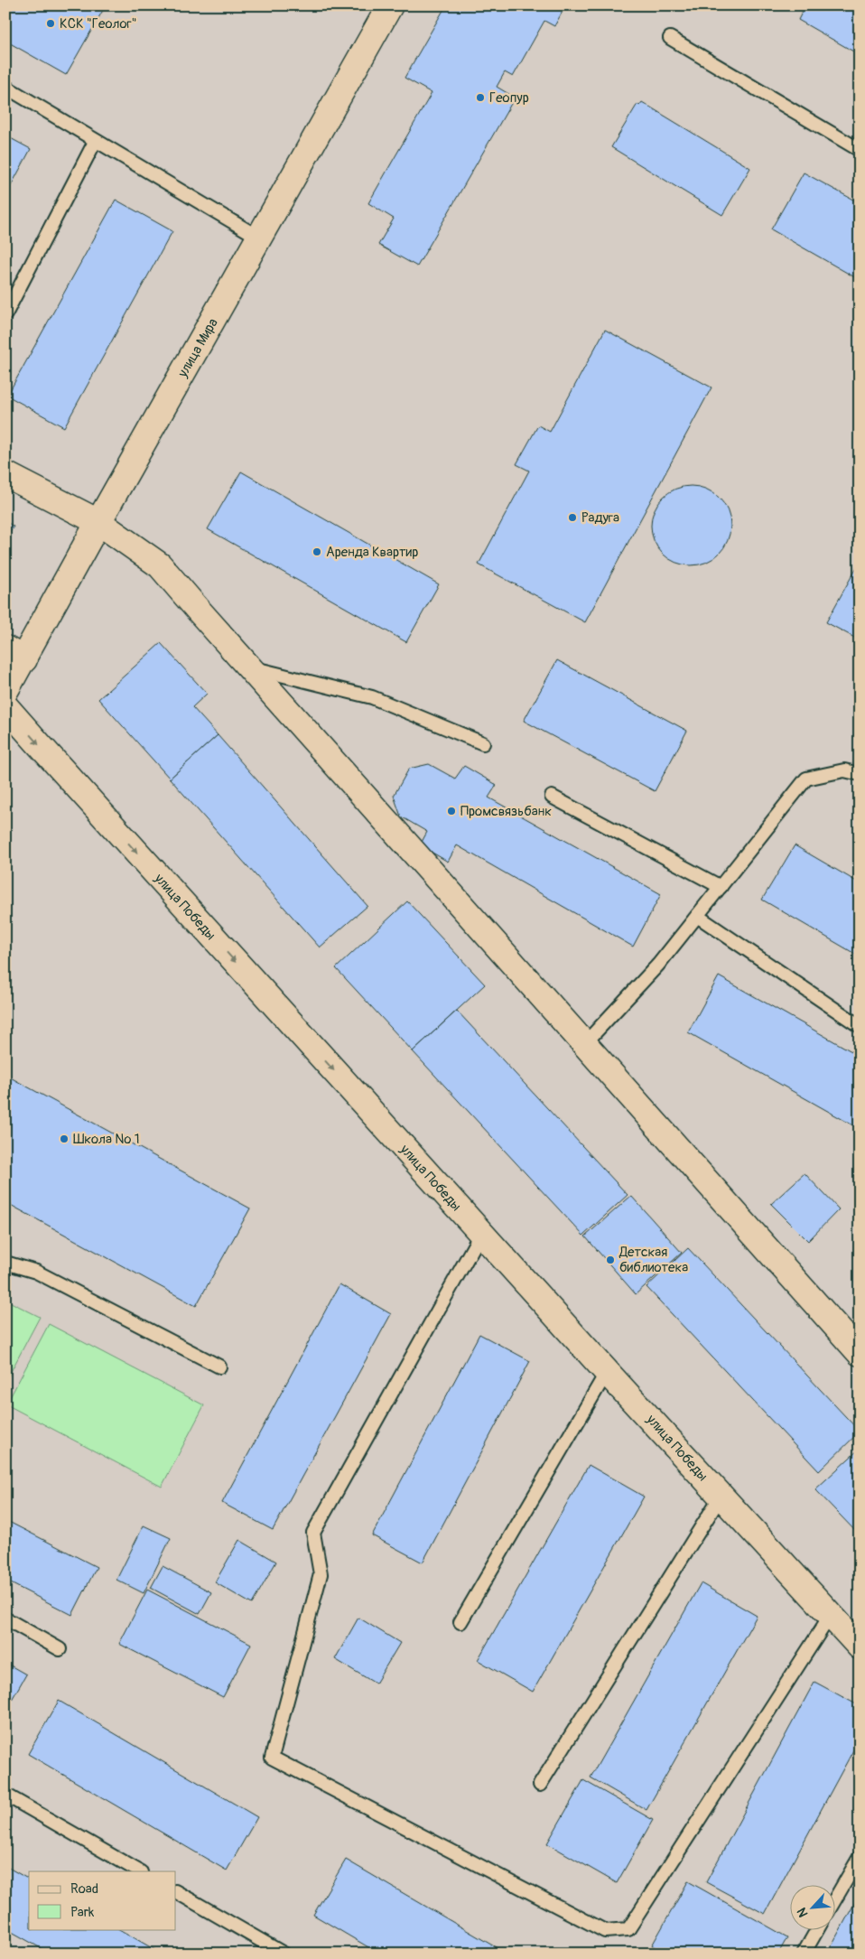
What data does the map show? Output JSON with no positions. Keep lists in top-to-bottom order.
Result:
{
  "streets": {
    "street": ["улица Мира", "улица Победы"]
  },
  "places": [
    "КСК \"Геолог\"",
    "Геопур",
    "Радуга",
    "Аренда Квартир",
    "Промсвязьбанк",
    "Школа № 1",
    "Детская библиотека"
  ],
  "legend": ["Road", "Park"],
  "north": "bottom left"
}
